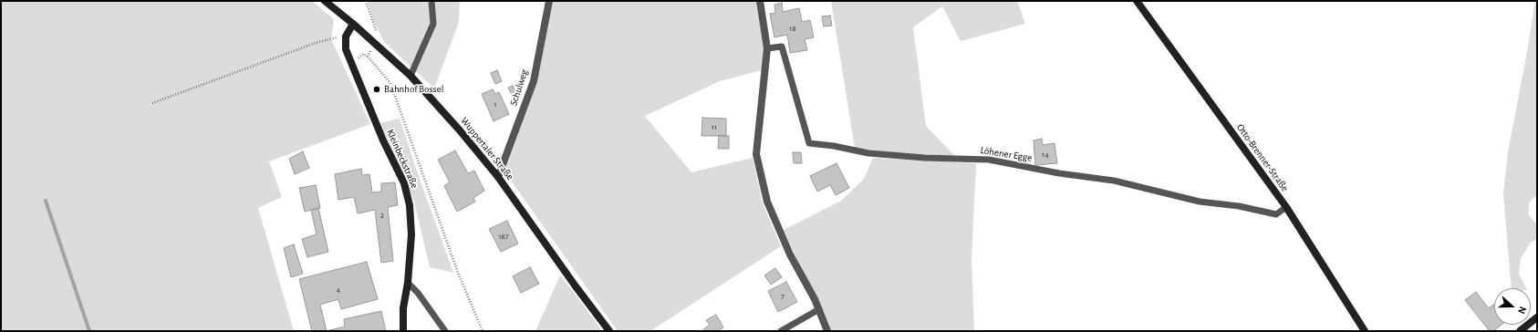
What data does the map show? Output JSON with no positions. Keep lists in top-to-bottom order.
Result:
{
  "streets": {
    "street": [
      "Schulweg",
      "Wuppertaler Straße",
      "Otto-Brenner-Straße",
      "Kleinbeckstraße"
    ],
    "lane": ["Löhener Egge"]
  },
  "crossings": [
    ["Schulweg", "Wuppertaler Straße"],
    ["Löhener Egge", "Otto-Brenner-Straße"]
  ],
  "places": ["Bahnhof Bossel"],
  "house_numbers": [
    "18",
    "1",
    "11",
    "14",
    "2",
    "187",
    "4",
    "7"
  ],
  "north": "right"
}
